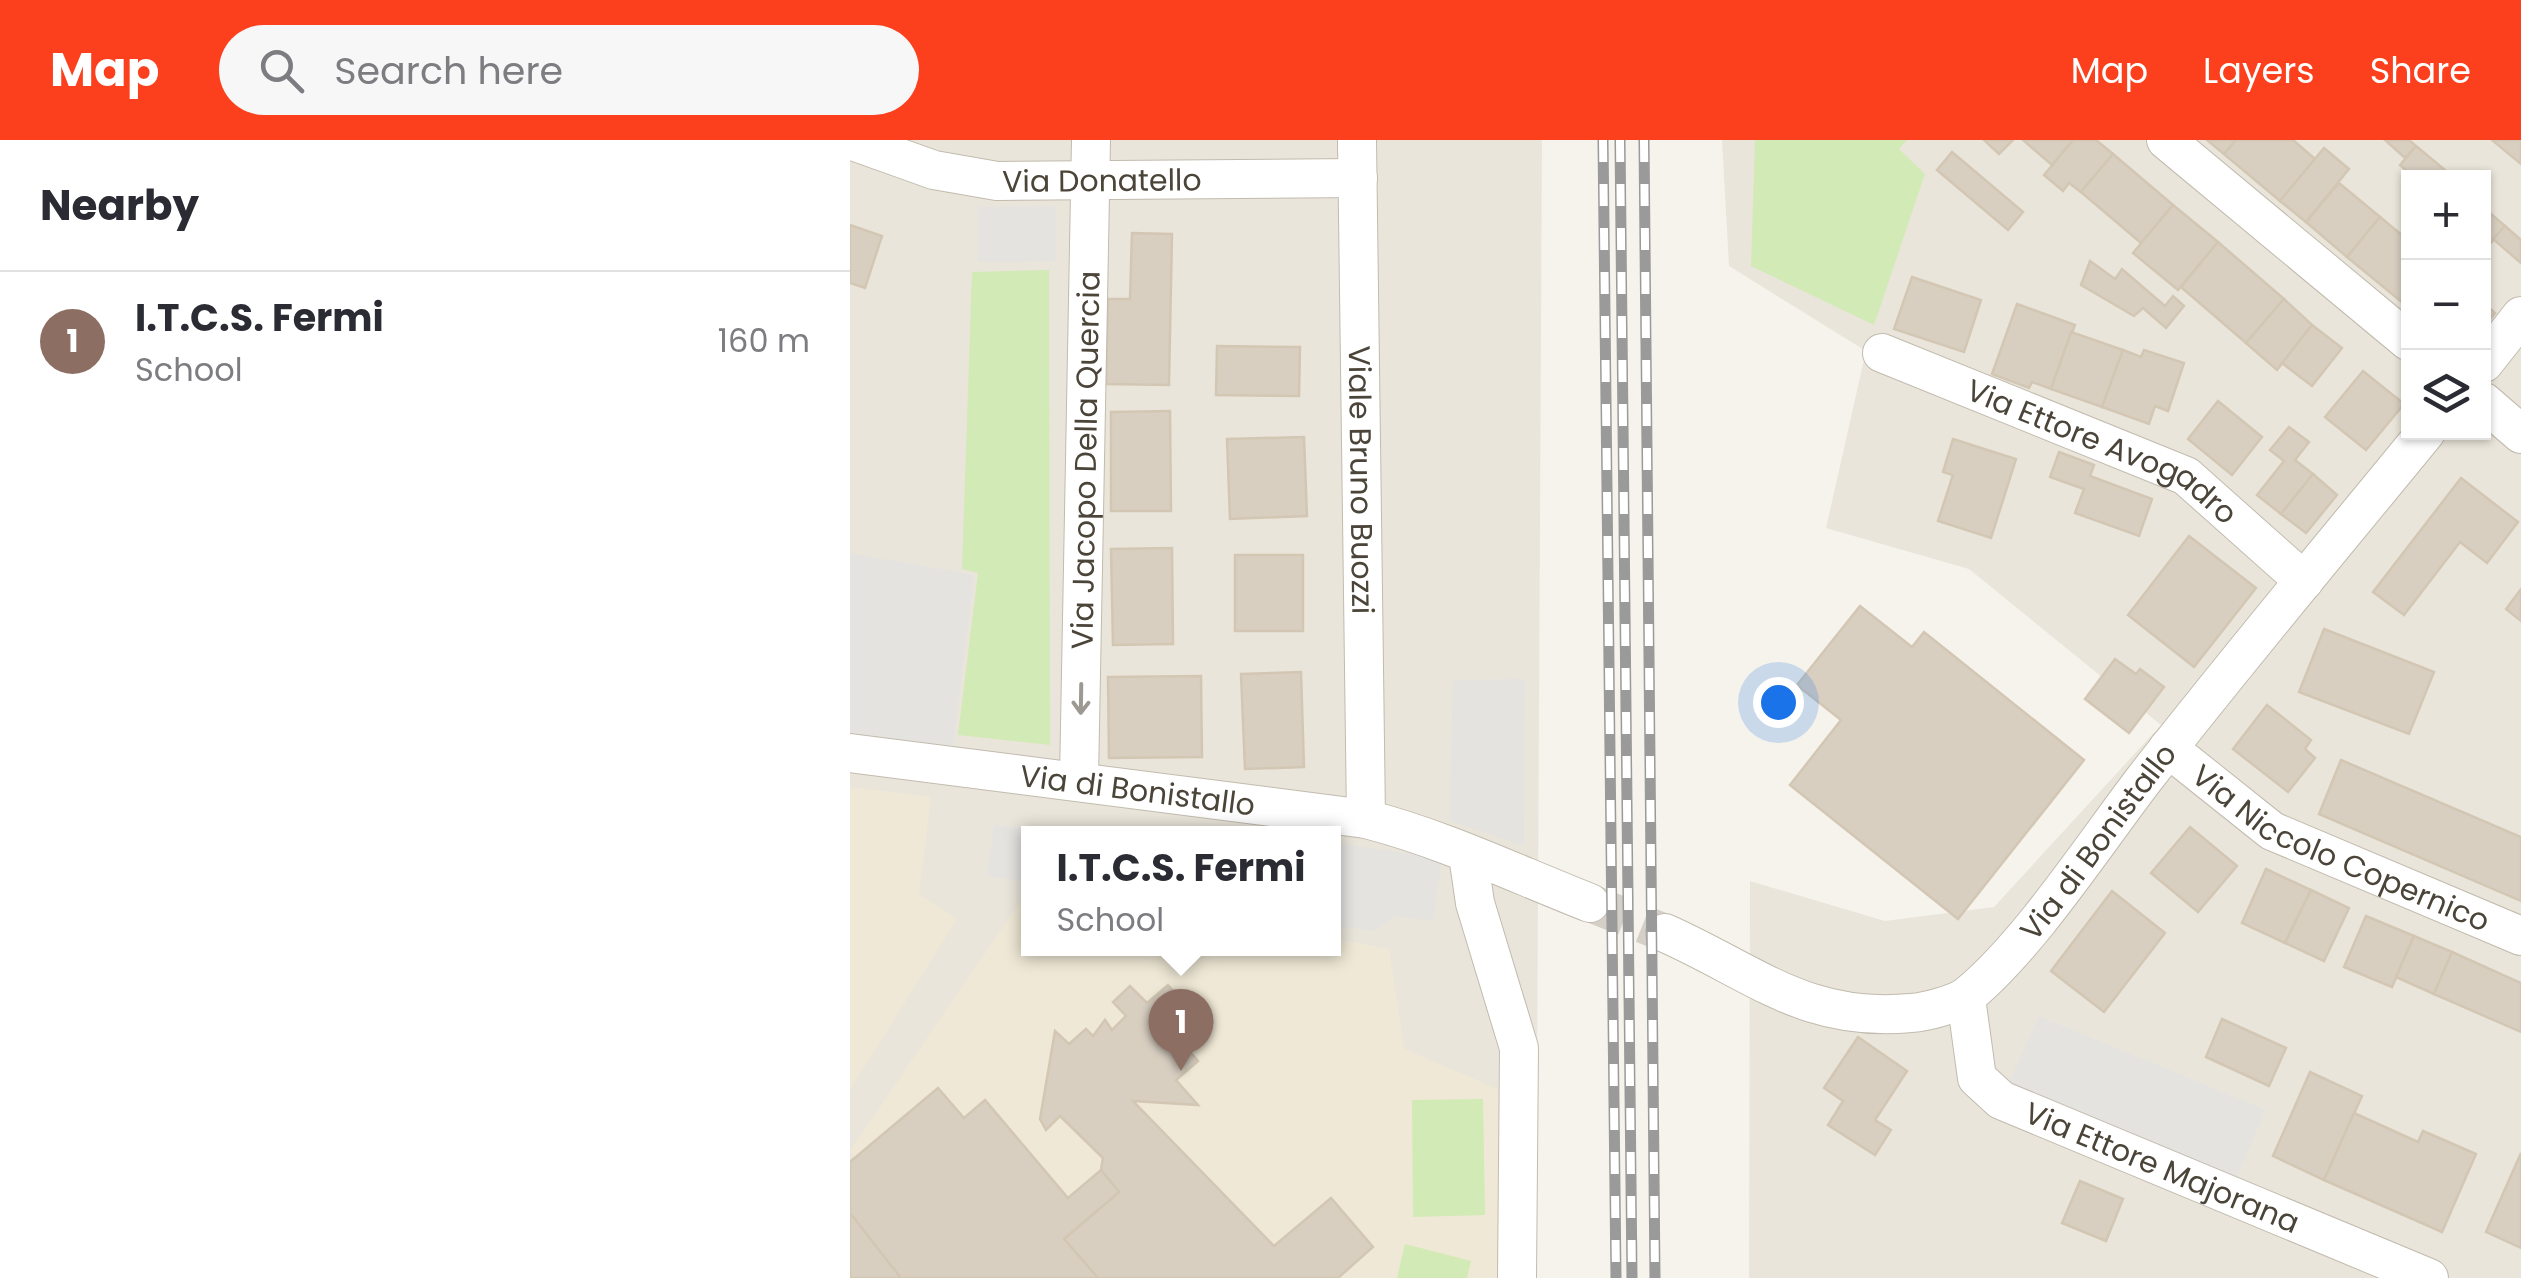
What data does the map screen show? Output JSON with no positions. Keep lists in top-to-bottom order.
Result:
{
  "streets": {
    "street": [
      "Via Donatello",
      "Via Ettore Avogadro",
      "Via Jacopo Della Quercia",
      "Viale Bruno Buozzi",
      "Via di Bonistallo",
      "Via Niccolo Copernico",
      "Via Ettore Majorana"
    ]
  },
  "crossings": [
    ["Via Donatello", "Via Jacopo Della Quercia"],
    ["Via Donatello", "Viale Bruno Buozzi"],
    ["Via Ettore Avogadro", "Via di Bonistallo"],
    ["Via Jacopo Della Quercia", "Via di Bonistallo"],
    ["Viale Bruno Buozzi", "Via di Bonistallo"],
    ["Via di Bonistallo", "Via Niccolo Copernico"],
    ["Via di Bonistallo", "Via Ettore Majorana"]
  ],
  "one_way": ["Via Jacopo Della Quercia"],
  "page": {
    "header": "Map",
    "search": "Search here",
    "nav": ["Map", "Layers", "Share"],
    "heading": "Nearby",
    "map_buttons": ["+", "−"],
    "list": [
      {
        "mark": "1",
        "name": "I.T.C.S. Fermi",
        "note": "School",
        "value": "160 m"
      }
    ],
    "popup": ["I.T.C.S. Fermi", "School"],
    "pins": "1"
  }
}
